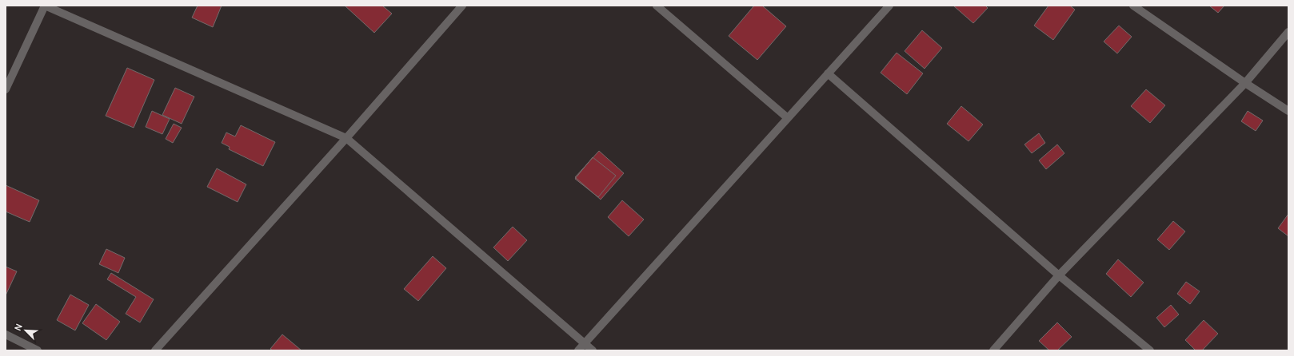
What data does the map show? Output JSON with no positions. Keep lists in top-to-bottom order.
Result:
{
  "north": "top left"
}
